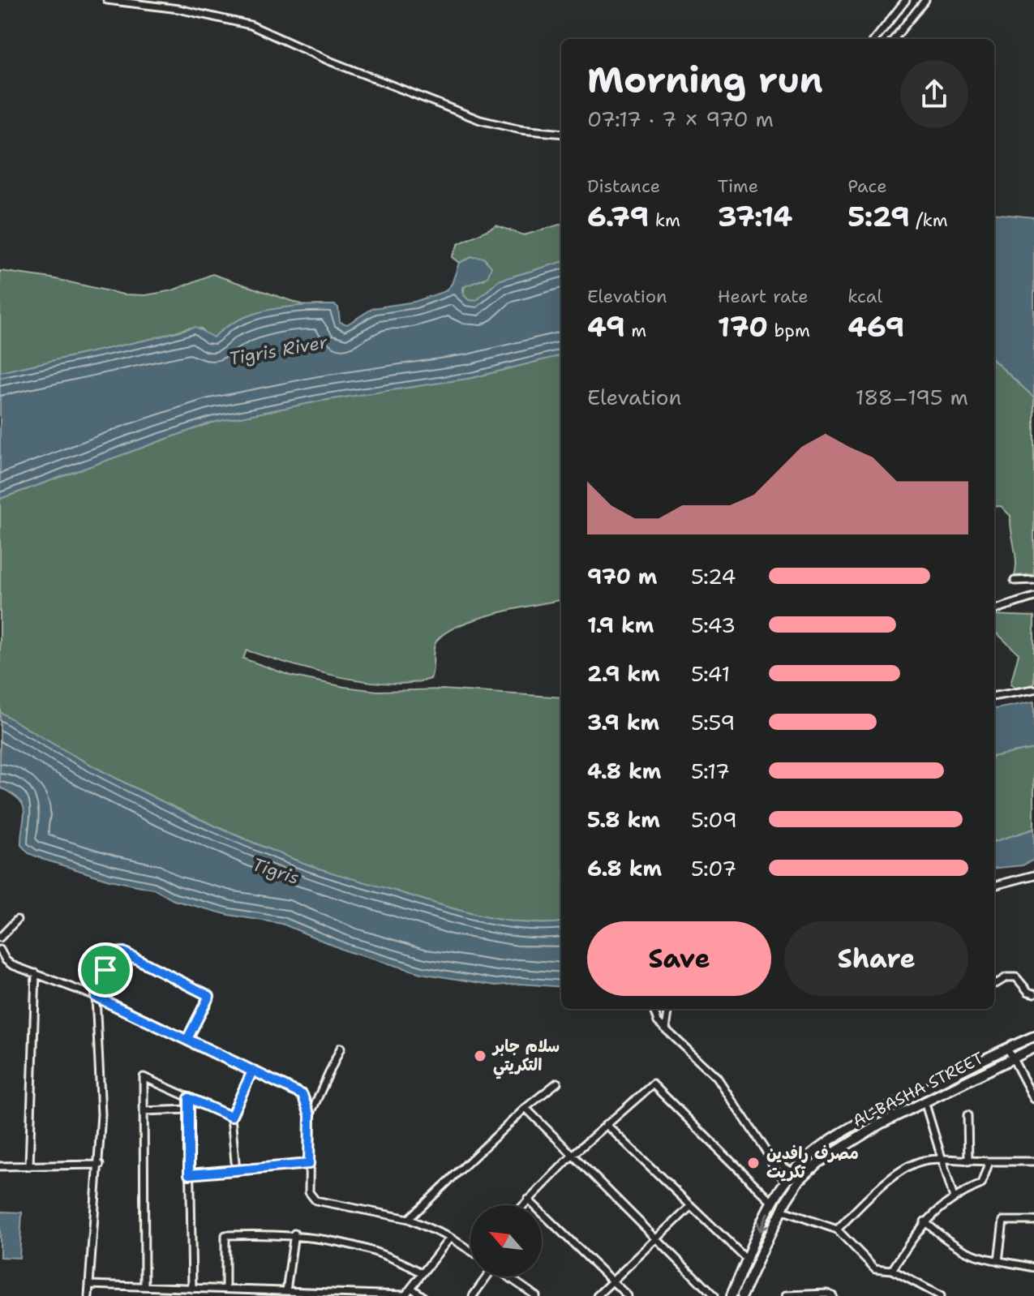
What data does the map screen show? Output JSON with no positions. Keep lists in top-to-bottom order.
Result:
{
  "streets": {
    "main road": ["AL-BASHA STREET"]
  },
  "water": ["Tigris River", "Tigris"],
  "places": ["سلام جابر التكريتي", "مصرف رافدين تكريت"],
  "north": "top left",
  "page": {
    "heading": ["Morning run", "07:17 · 7 × 970 m"],
    "stats": [
      ["Distance", "6.79 km"],
      ["Time", "37:14"],
      ["Pace", "5:29 /km"],
      ["Elevation", "49 m"],
      ["Heart rate", "170 bpm"],
      ["kcal", "469"]
    ],
    "chart": ["Elevation", "188–195 m"],
    "list": [
      {
        "name": "970 m",
        "note": "5:24"
      },
      {
        "name": "1.9 km",
        "note": "5:43"
      },
      {
        "name": "2.9 km",
        "note": "5:41"
      },
      {
        "name": "3.9 km",
        "note": "5:59"
      },
      {
        "name": "4.8 km",
        "note": "5:17"
      },
      {
        "name": "5.8 km",
        "note": "5:09"
      },
      {
        "name": "6.8 km",
        "note": "5:07"
      }
    ],
    "buttons": ["Save", "Share"]
  }
}
